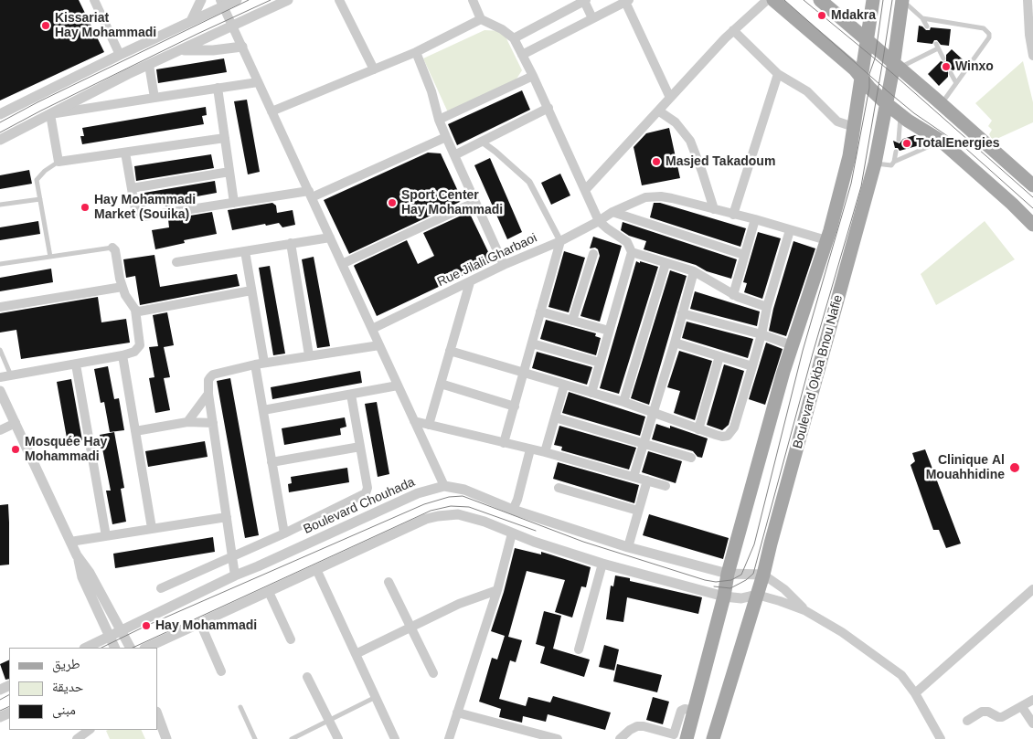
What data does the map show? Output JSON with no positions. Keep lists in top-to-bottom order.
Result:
{
  "streets": {
    "main road": ["Boulevard Okba Bnou Nafie"],
    "street": ["Rue Jilali Gharbaoi", "Boulevard Chouhada"]
  },
  "crossings": [
    ["Boulevard Okba Bnou Nafie", "Boulevard Chouhada"]
  ],
  "places": [
    "Mdakra",
    "Kissariat Hay Mohammadi",
    "Winxo",
    "TotalEnergies",
    "Masjed Takadoum",
    "Sport Center Hay Mohammadi",
    "Hay Mohammadi Market (Souika)",
    "Mosquée Hay Mohammadi",
    "Clinique Al Mouahhidine",
    "Hay Mohammadi"
  ],
  "legend": ["طريق", "حديقة", "مبنى"]
}
